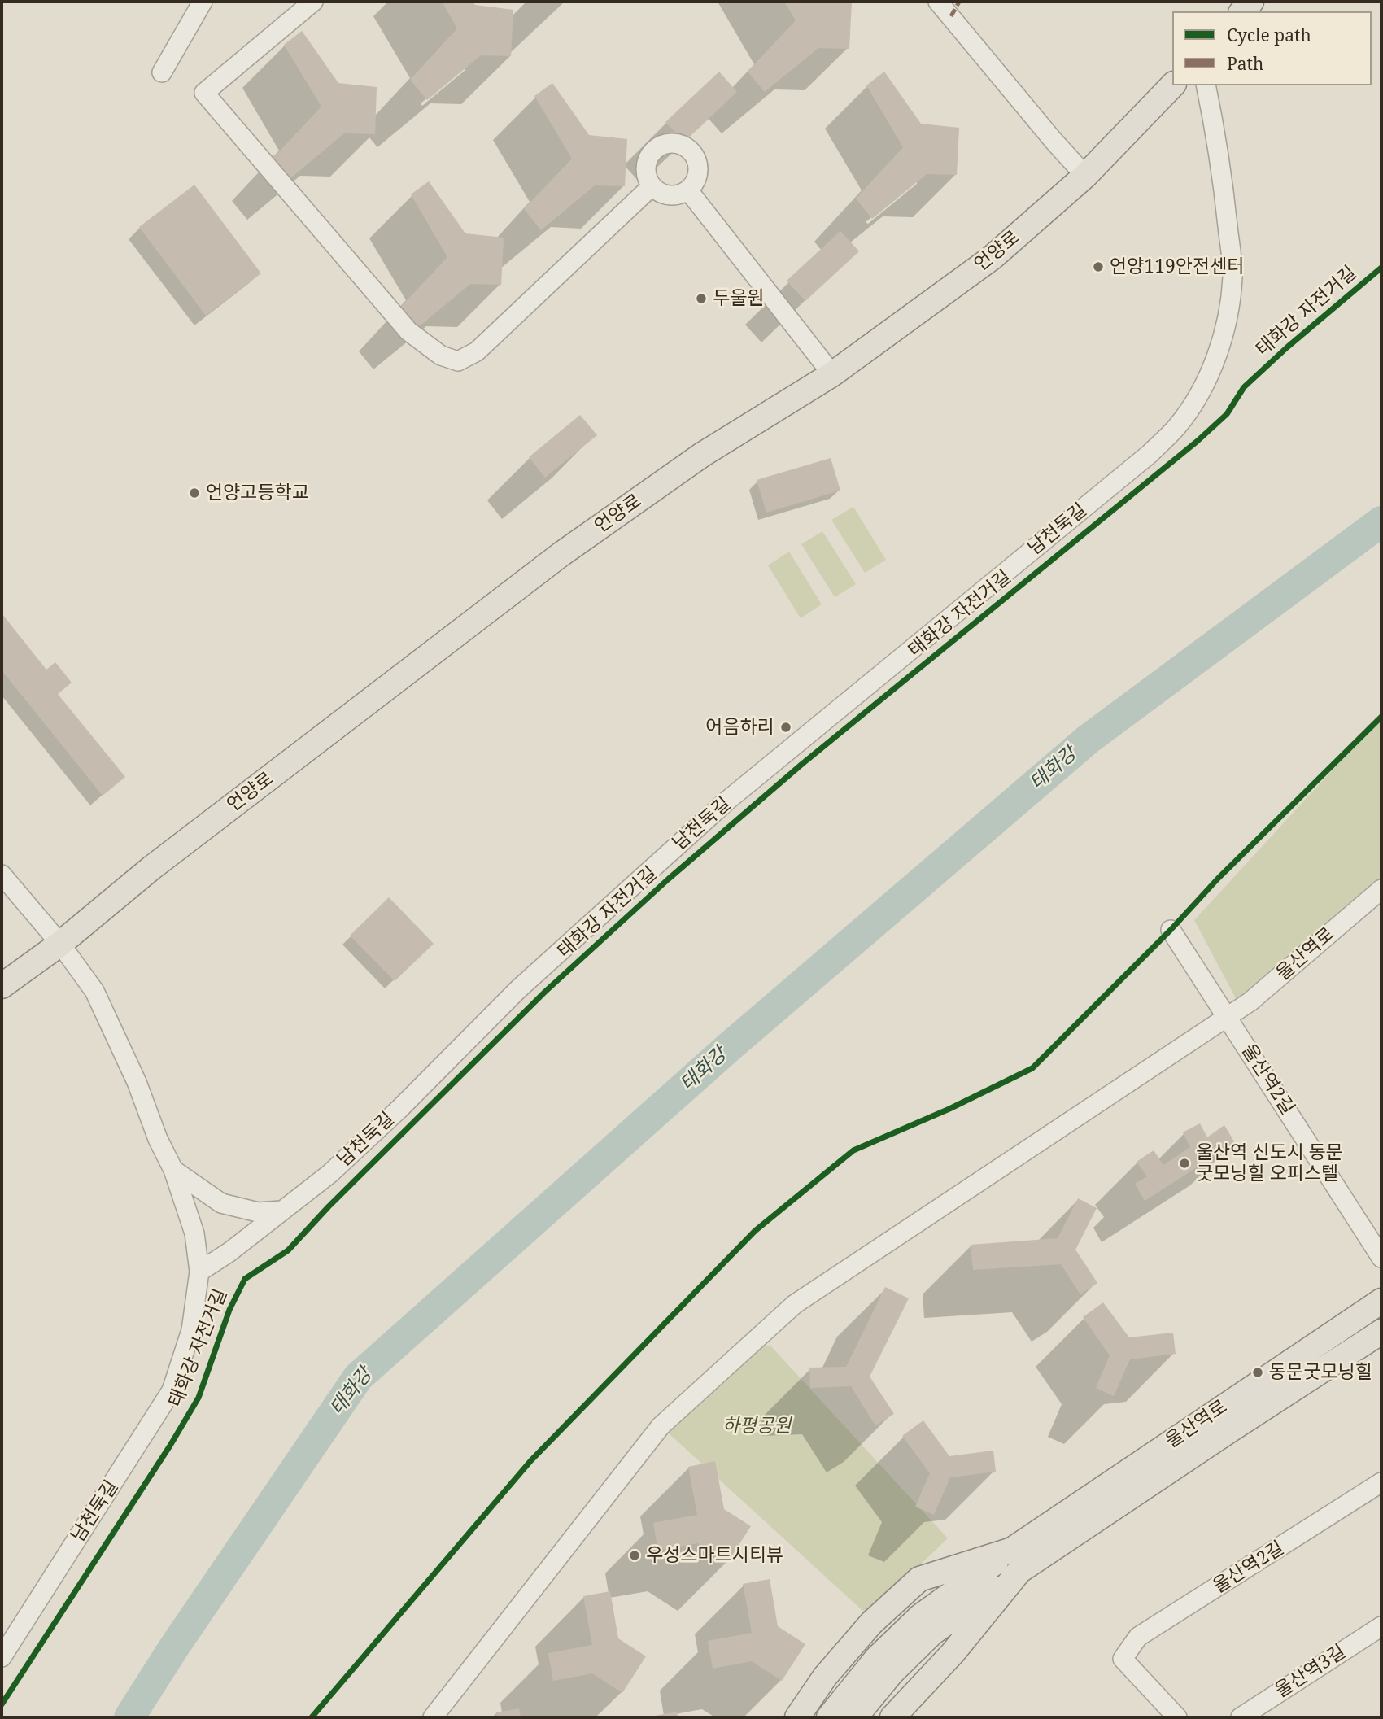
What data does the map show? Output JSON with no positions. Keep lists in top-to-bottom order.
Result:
{
  "streets": {
    "main road": ["언양로", "울산역로"],
    "street": ["남천둑길", "울산역2길", "울산역3길"],
    "cycle path": ["태화강 자전거길"]
  },
  "crossings": [
    ["울산역로", "울산역2길"]
  ],
  "water": ["태화강"],
  "parks": ["하평공원"],
  "places": [
    "언양119안전센터",
    "두울원",
    "언양고등학교",
    "어음하리",
    "울산역 신도시 동문 굿모닝힐 오피스텔",
    "동문굿모닝힐",
    "우성스마트시티뷰"
  ],
  "legend": ["Cycle path", "Path"]
}
